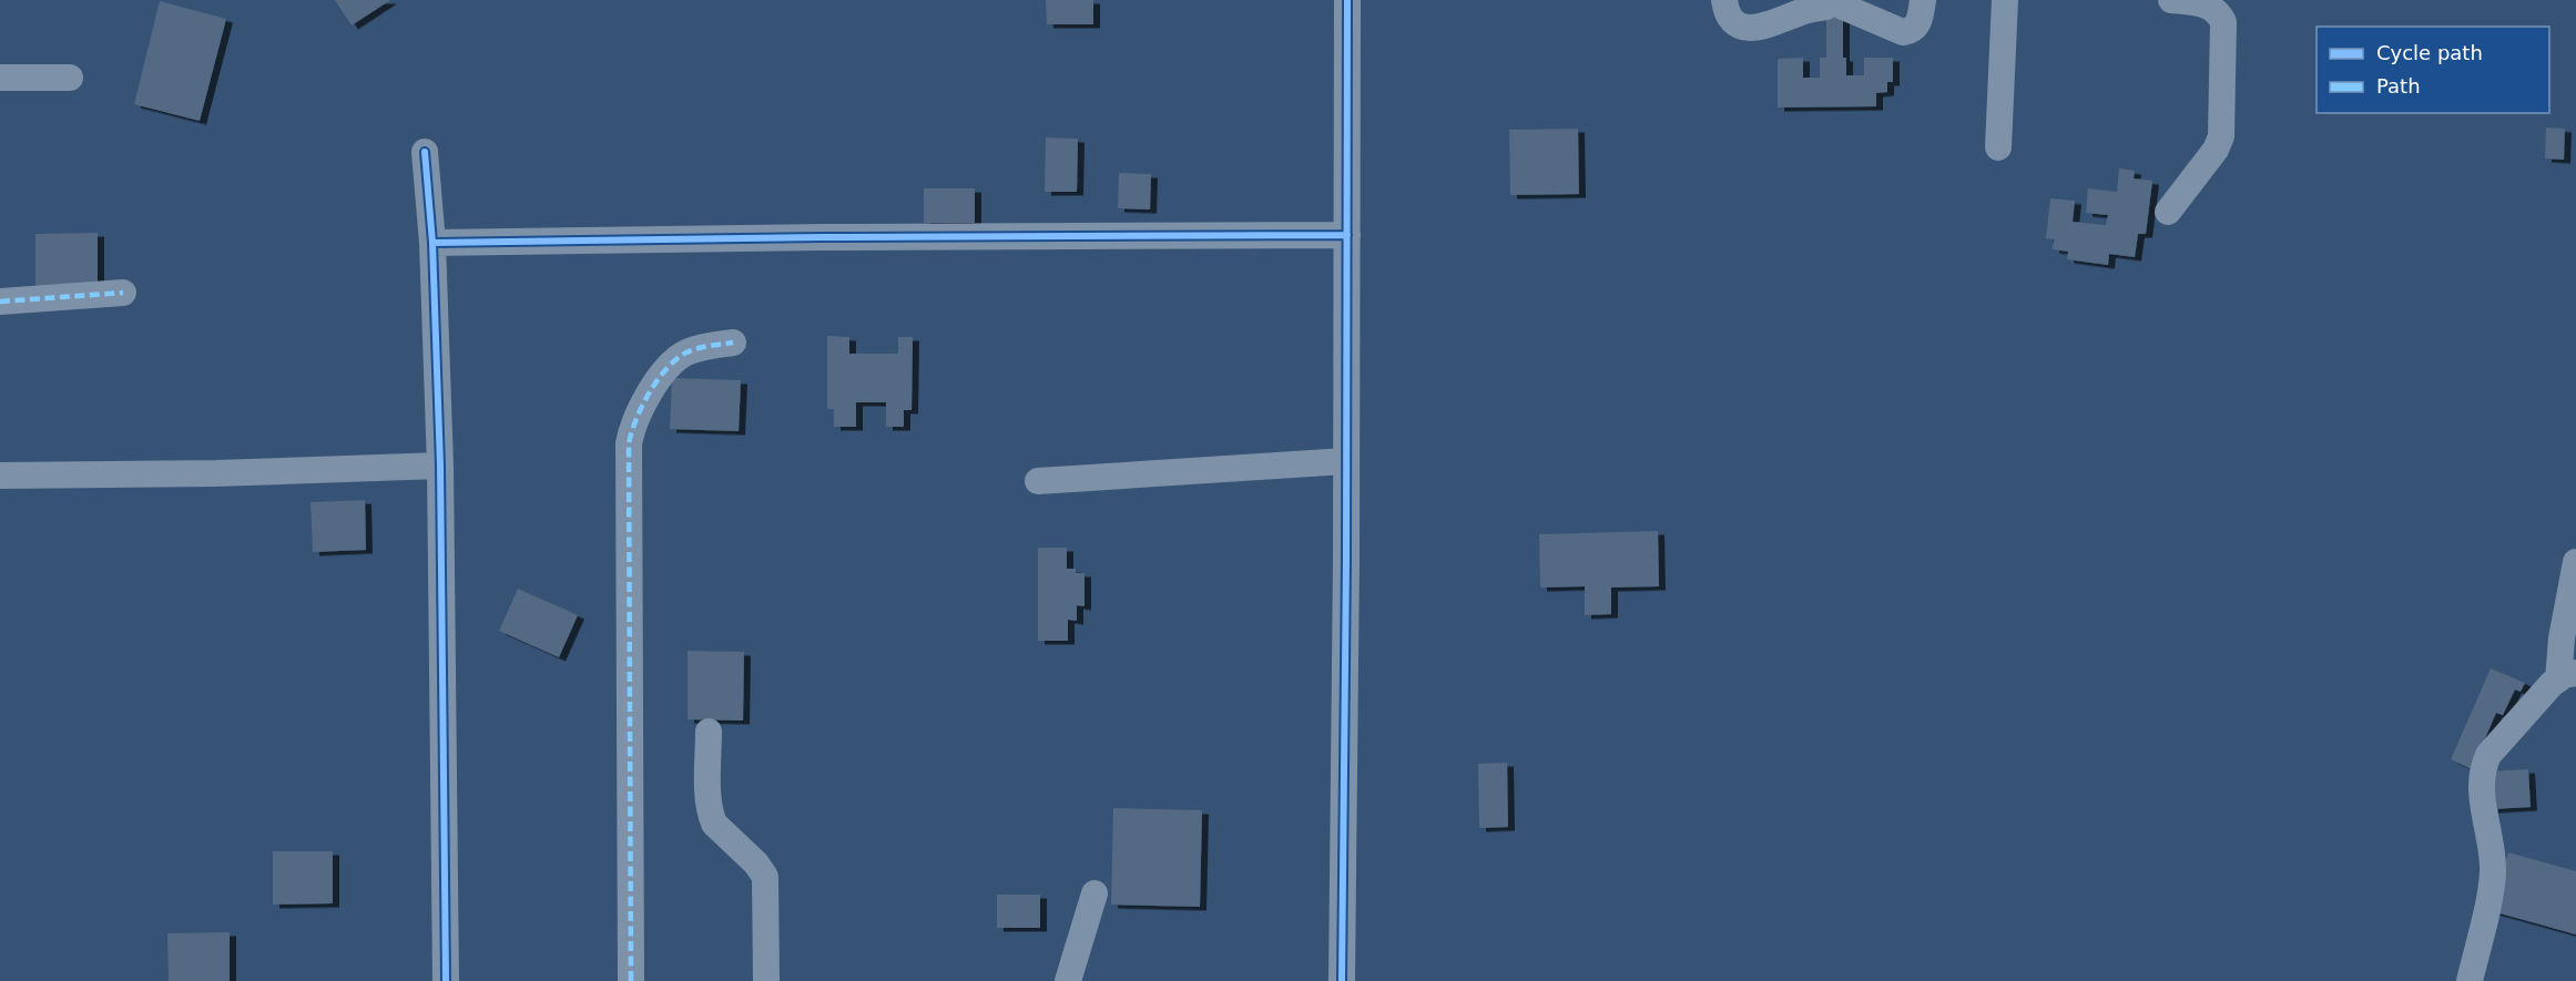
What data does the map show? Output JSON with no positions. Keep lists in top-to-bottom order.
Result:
{
  "legend": ["Cycle path", "Path"]
}
